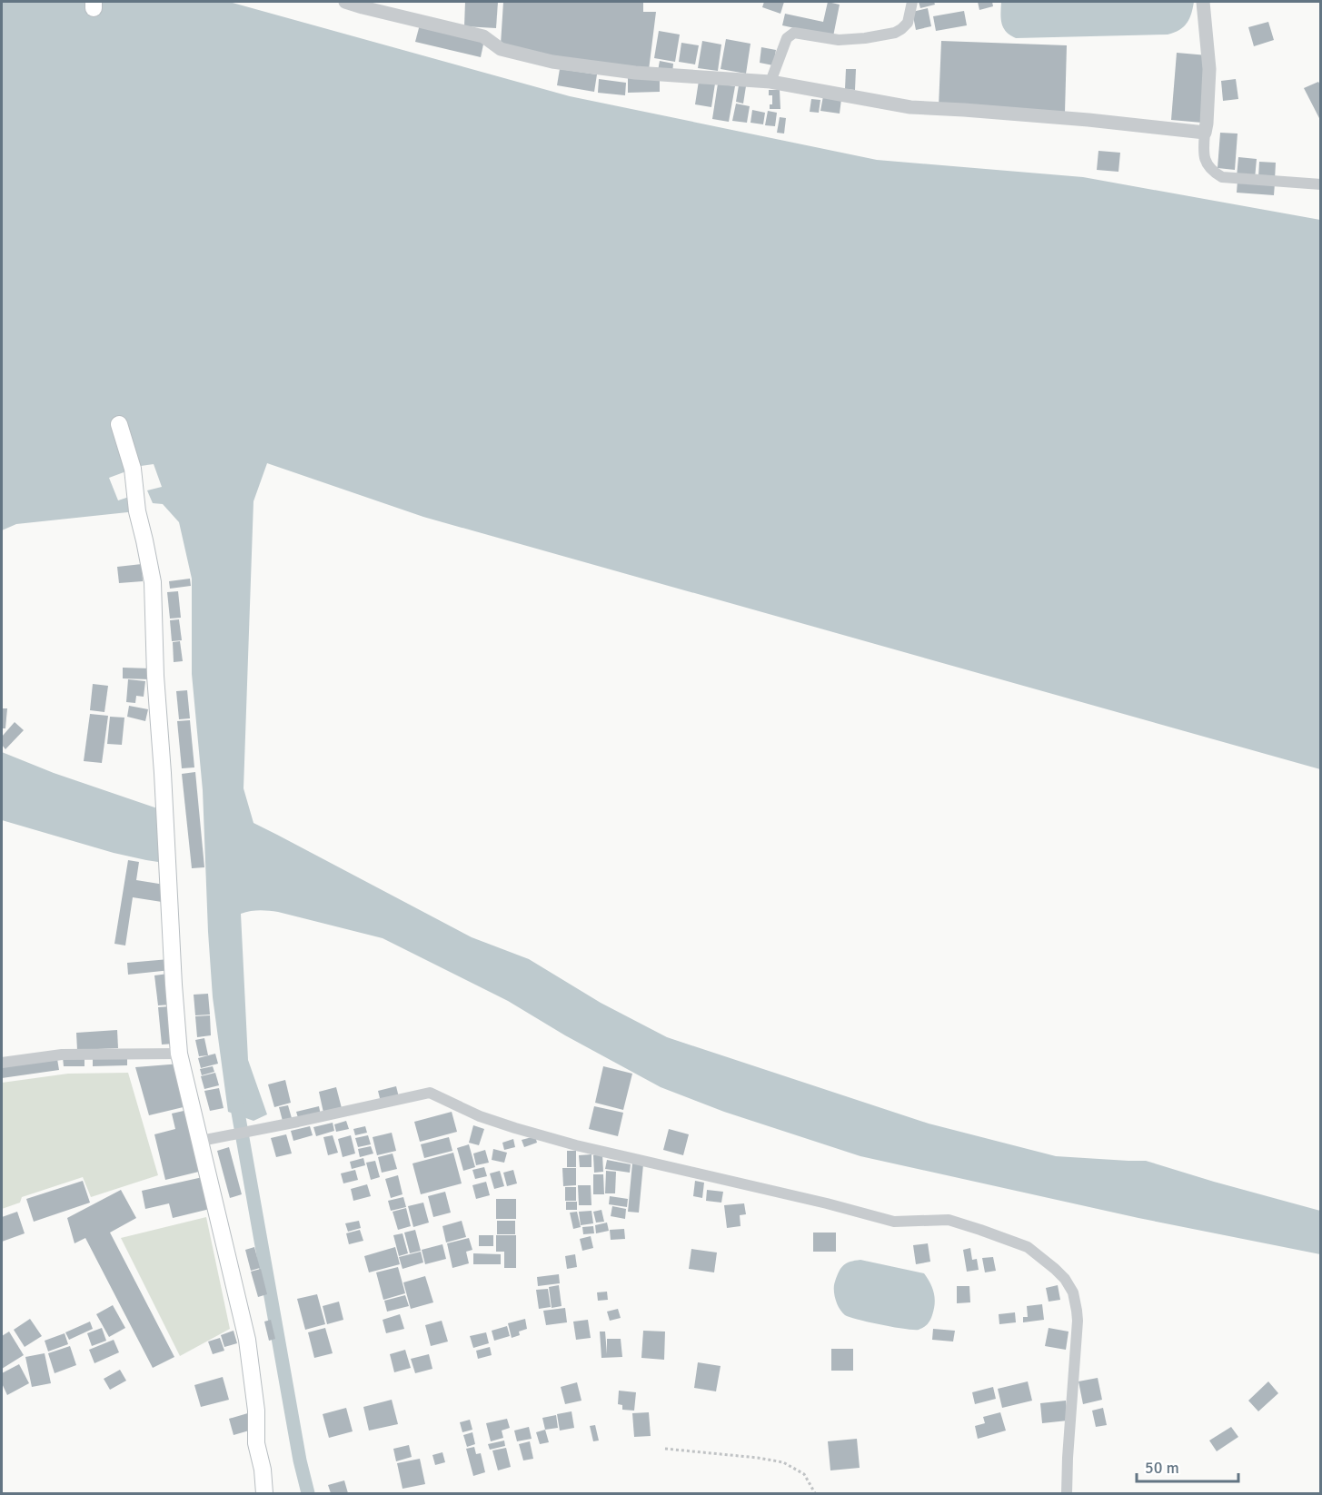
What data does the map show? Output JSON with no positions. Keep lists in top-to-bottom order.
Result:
{
  "scale_bar": "50 m"
}
